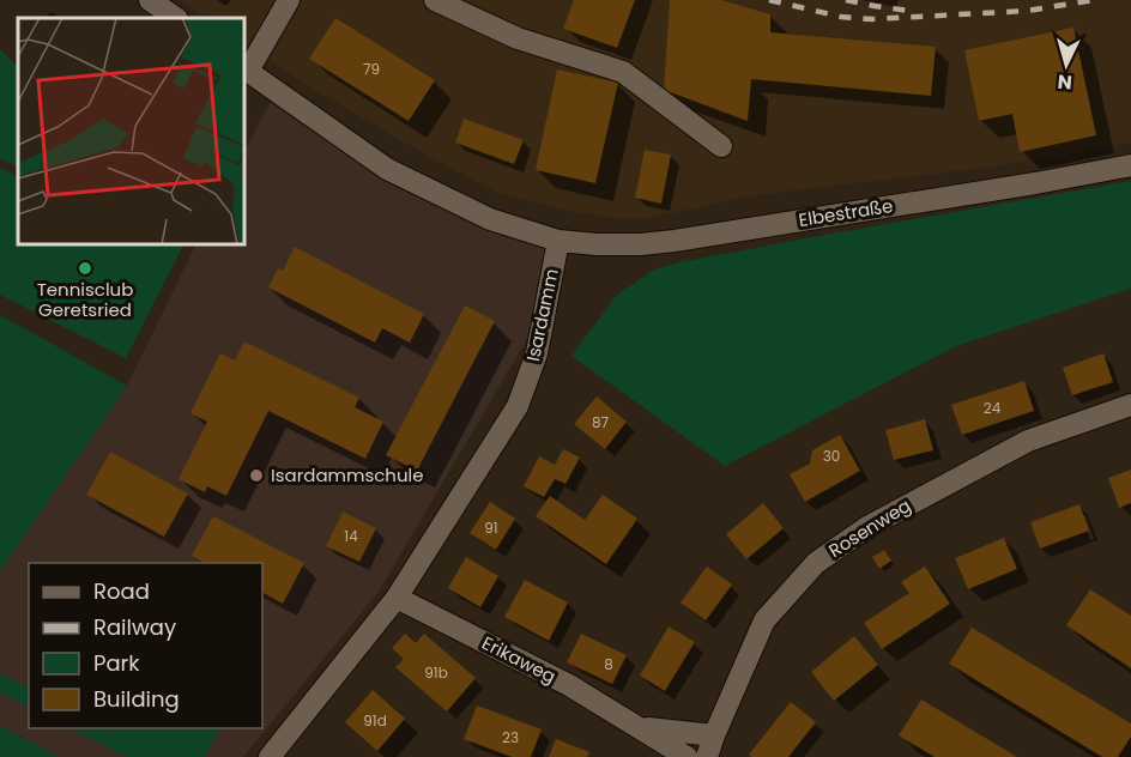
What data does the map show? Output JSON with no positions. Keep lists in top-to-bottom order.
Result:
{
  "streets": {
    "street": [
      "Elbestraße",
      "Isardamm",
      "Rosenweg",
      "Erikaweg"
    ]
  },
  "crossings": [
    ["Elbestraße", "Isardamm"],
    ["Isardamm", "Erikaweg"],
    ["Rosenweg", "Erikaweg"]
  ],
  "places": ["Tennisclub Geretsried", "Isardammschule"],
  "house_numbers": [
    "79",
    "24",
    "87",
    "30",
    "91",
    "14",
    "8",
    "91b",
    "91d",
    "23"
  ],
  "legend": [
    "Road",
    "Railway",
    "Park",
    "Building"
  ],
  "north": "bottom"
}
